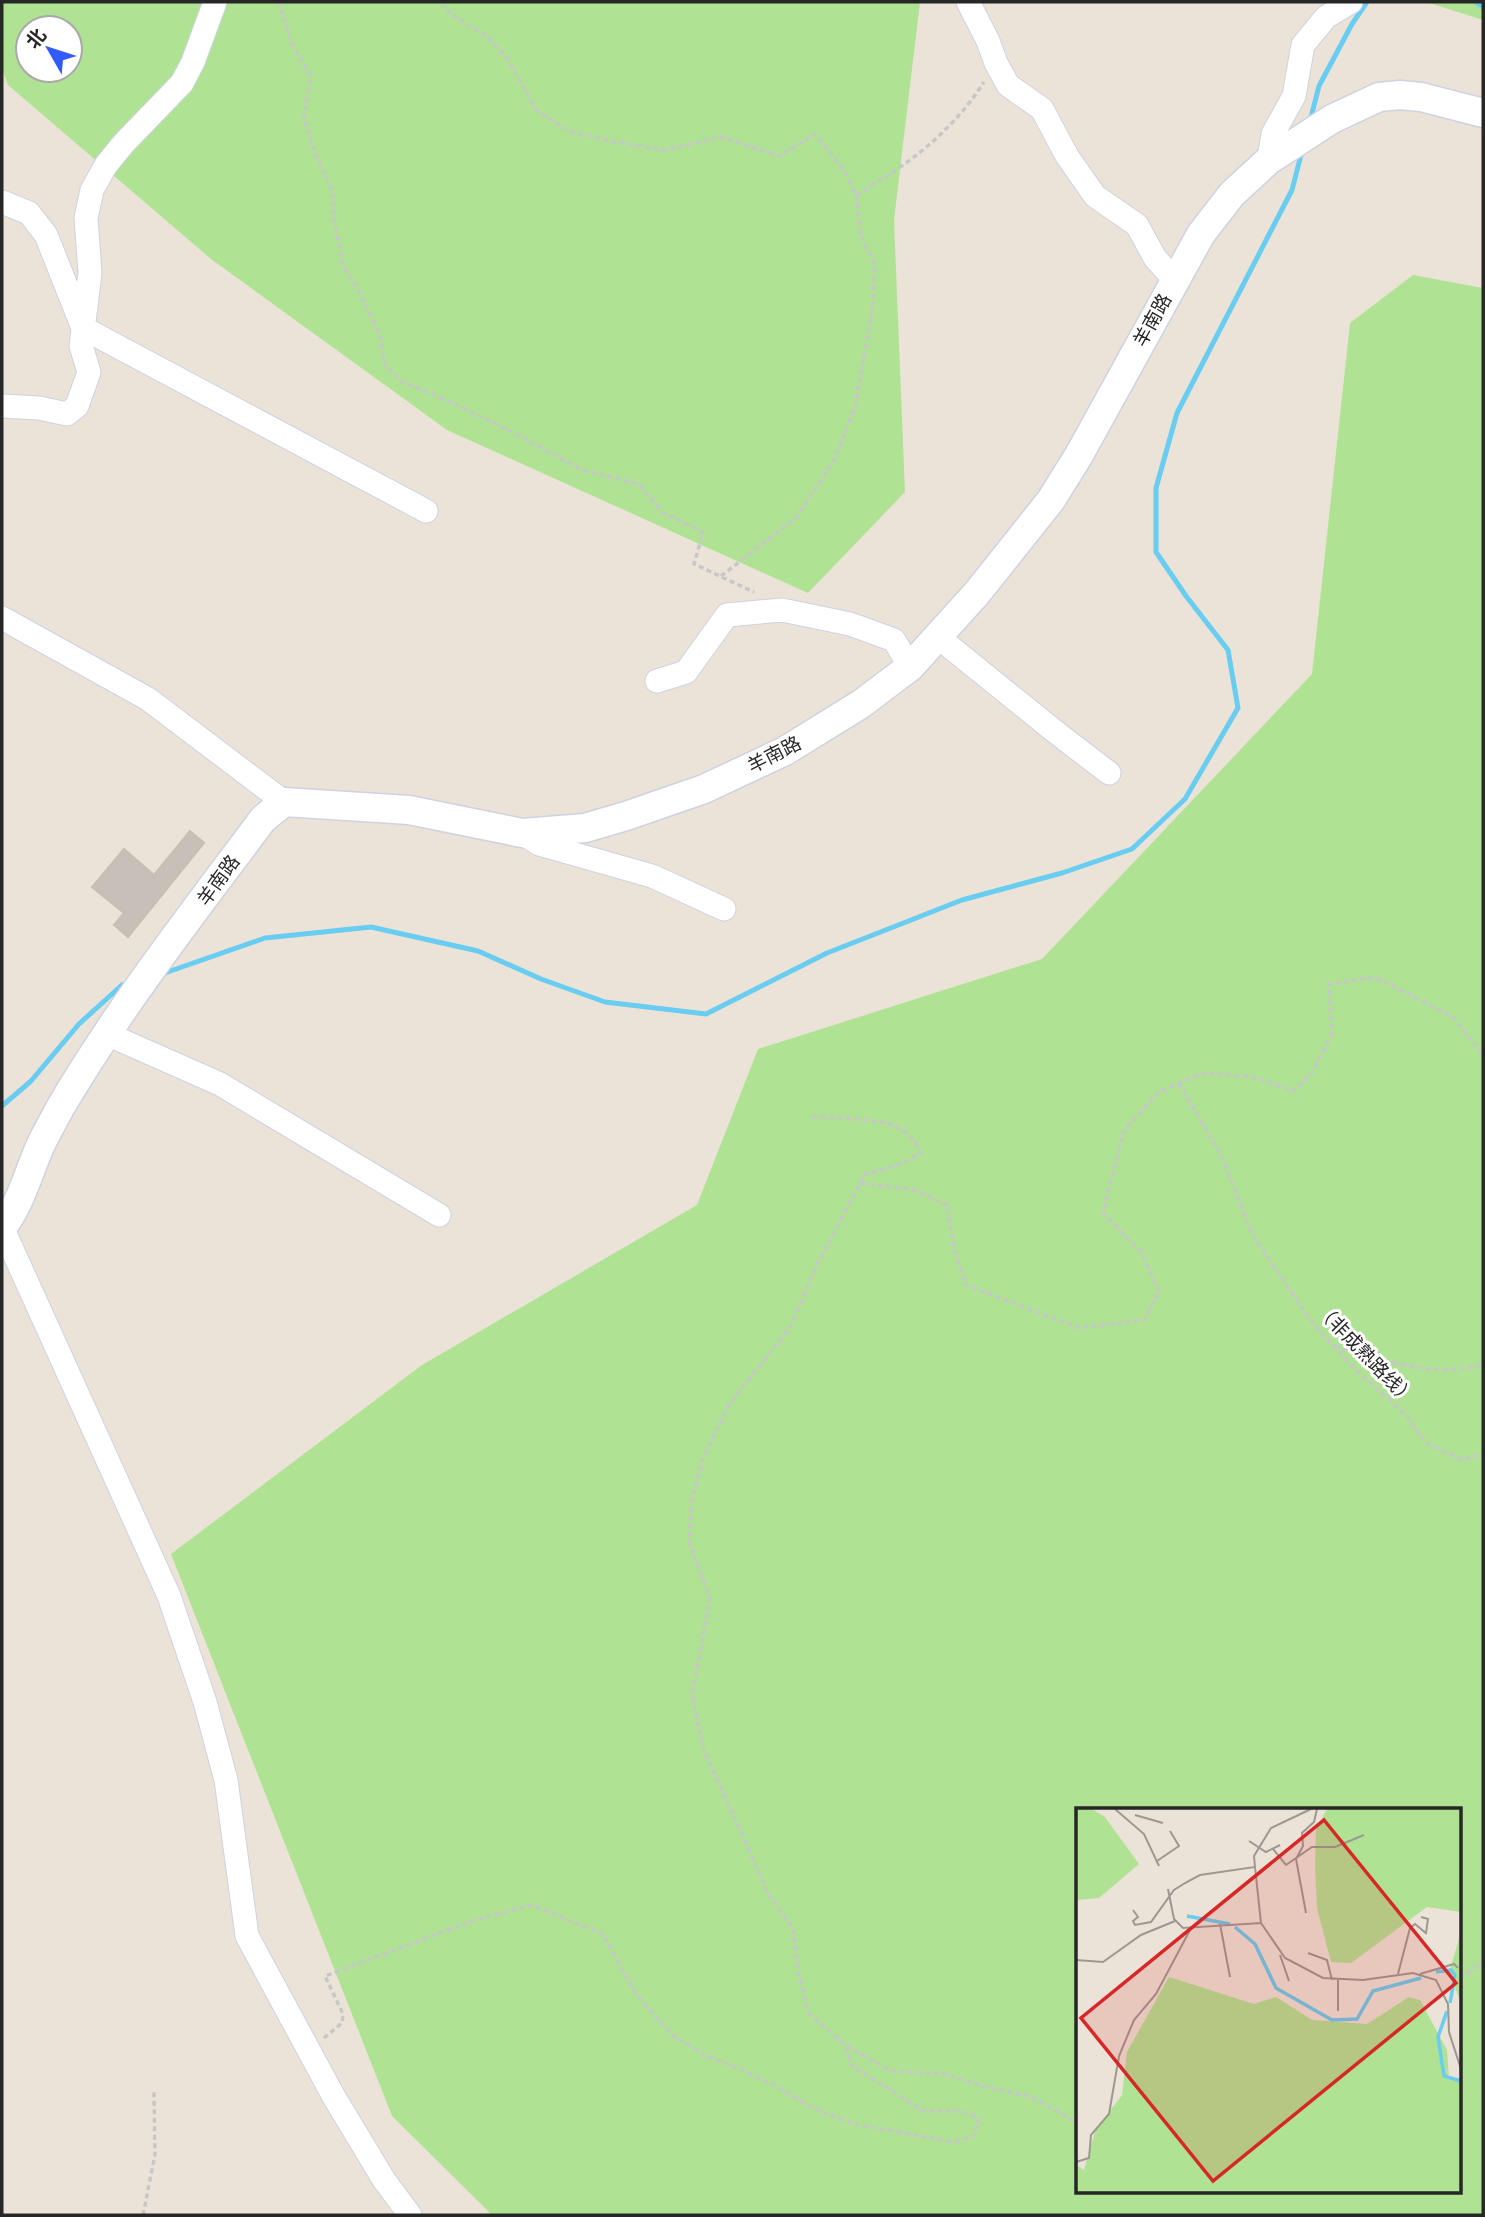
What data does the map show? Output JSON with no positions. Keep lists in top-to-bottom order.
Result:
{
  "streets": {
    "street": ["羊南路"],
    "path": ["（非成熟路线）"]
  },
  "north": "top left"
}
